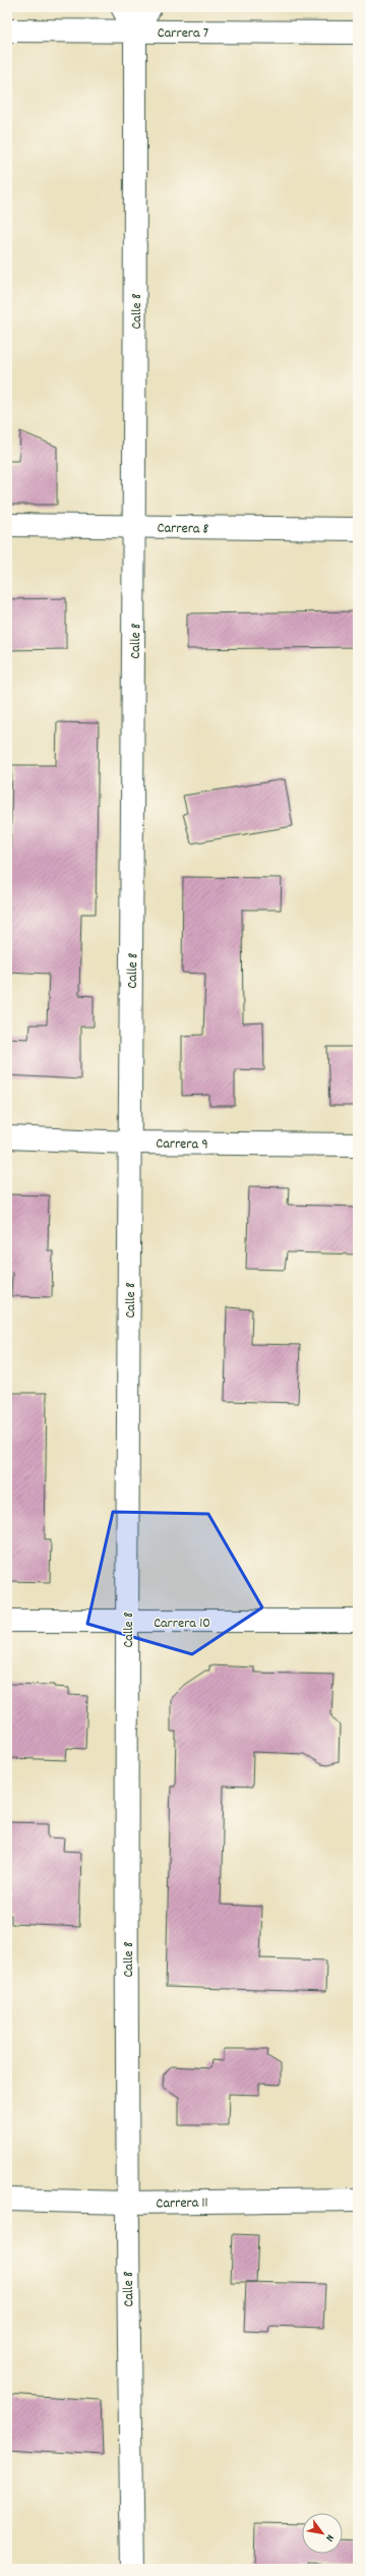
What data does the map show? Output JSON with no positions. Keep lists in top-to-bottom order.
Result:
{
  "streets": {
    "street": [
      "Carrera 7",
      "Calle 8",
      "Carrera 8",
      "Carrera 9",
      "Carrera 10",
      "Carrera 11"
    ]
  },
  "crossings": [
    ["Carrera 7", "Calle 8"],
    ["Calle 8", "Carrera 8"],
    ["Calle 8", "Carrera 9"],
    ["Calle 8", "Carrera 10"],
    ["Calle 8", "Carrera 11"]
  ],
  "north": "bottom right"
}
